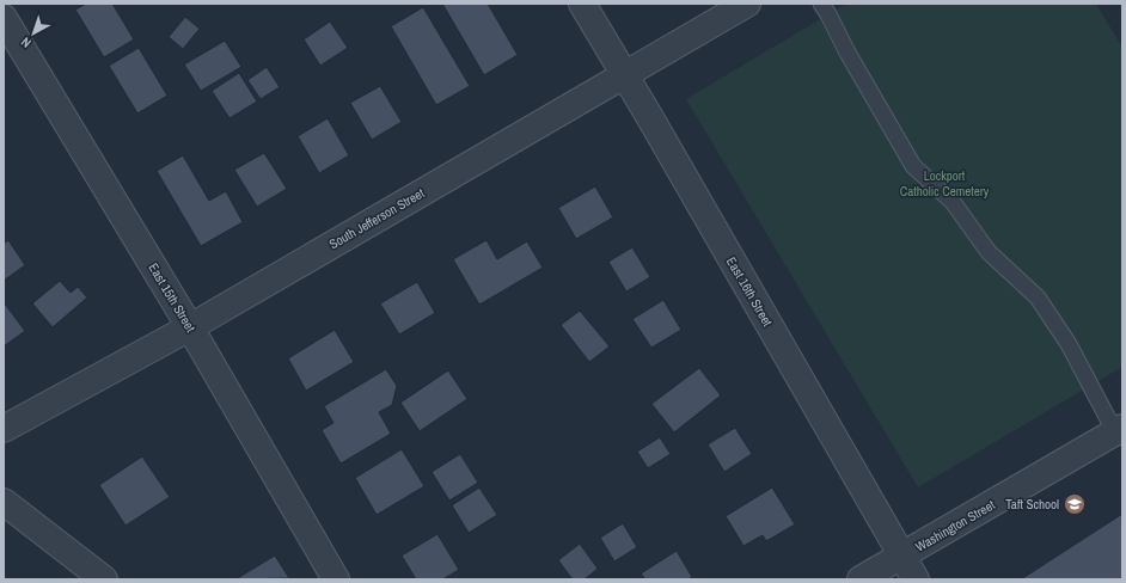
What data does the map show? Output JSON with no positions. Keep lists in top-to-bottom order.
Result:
{
  "streets": {
    "street": [
      "South Jefferson Street",
      "East 16th Street",
      "East 15th Street",
      "Washington Street"
    ]
  },
  "crossings": [
    ["South Jefferson Street", "East 16th Street"],
    ["South Jefferson Street", "East 15th Street"],
    ["East 16th Street", "Washington Street"]
  ],
  "parks": ["Lockport Catholic Cemetery"],
  "places": {
    "school or university": ["Taft School"]
  },
  "north": "bottom left"
}
